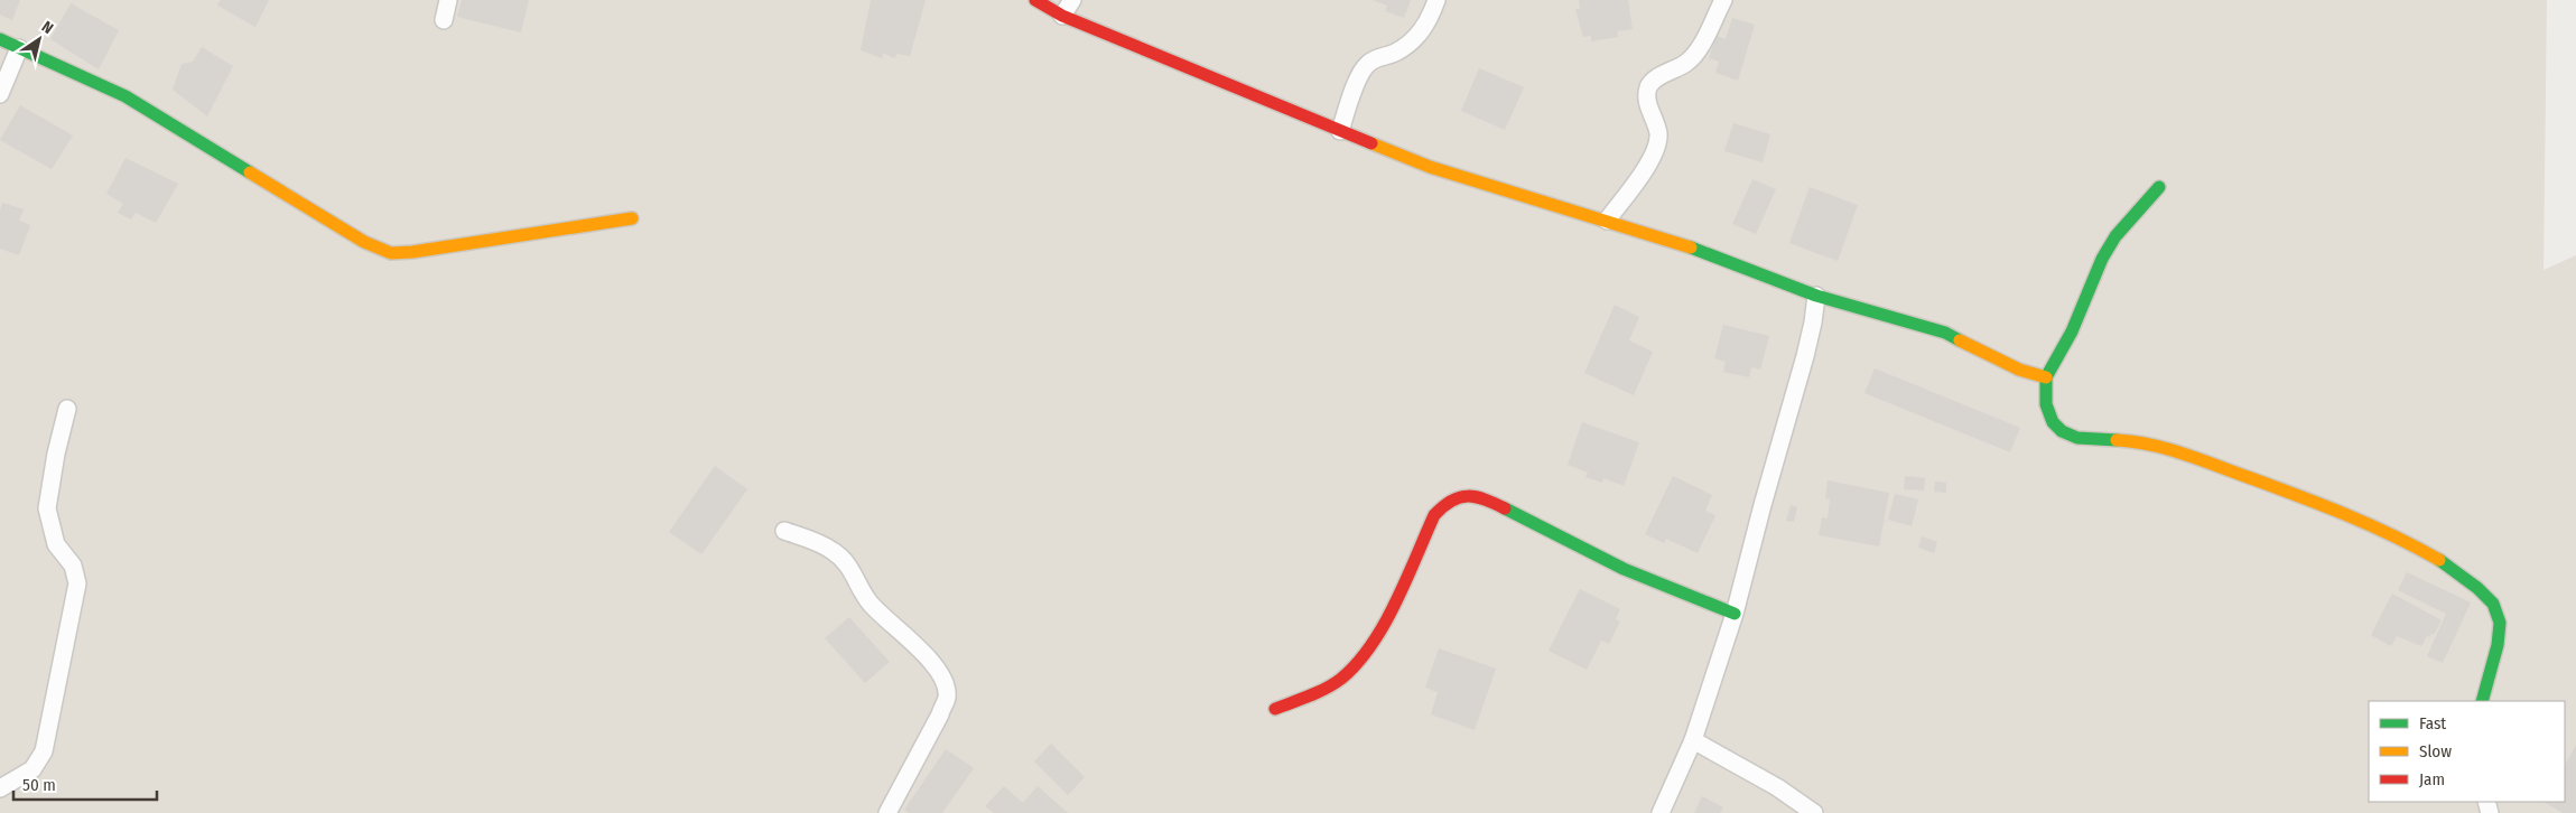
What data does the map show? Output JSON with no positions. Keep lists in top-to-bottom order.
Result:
{
  "legend": ["Fast", "Slow", "Jam"],
  "scale_bar": "50 m",
  "north": "top right"
}
